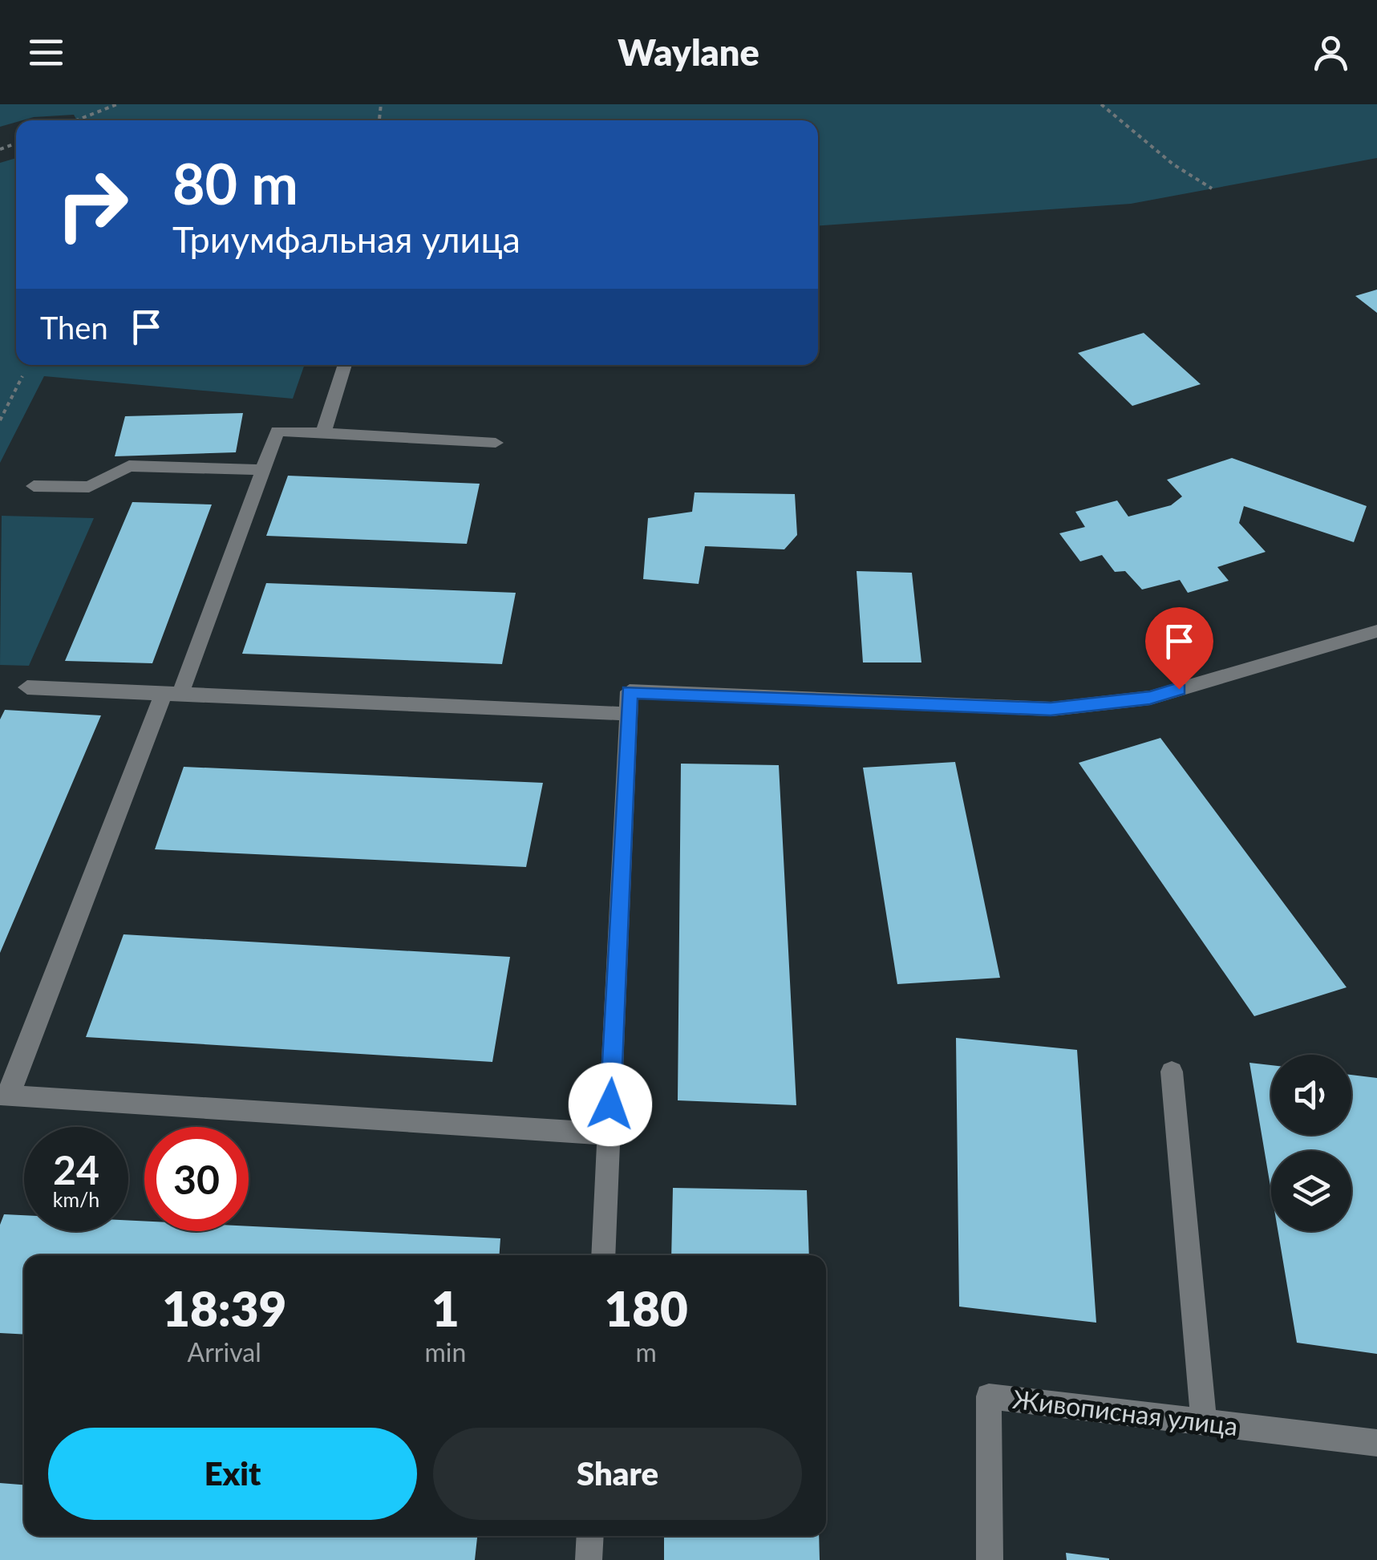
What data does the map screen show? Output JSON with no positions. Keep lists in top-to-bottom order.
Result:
{
  "streets": {
    "street": ["Живописная улица"]
  },
  "page": {
    "header": "Waylane",
    "turn": ["80 m", "Триумфальная улица"],
    "then": "Then",
    "speed": "24 km/h",
    "limit": "30",
    "eta": [
      "18:39",
      "Arrival",
      "1",
      "min",
      "180",
      "m"
    ],
    "buttons": ["Exit", "Share"]
  }
}
